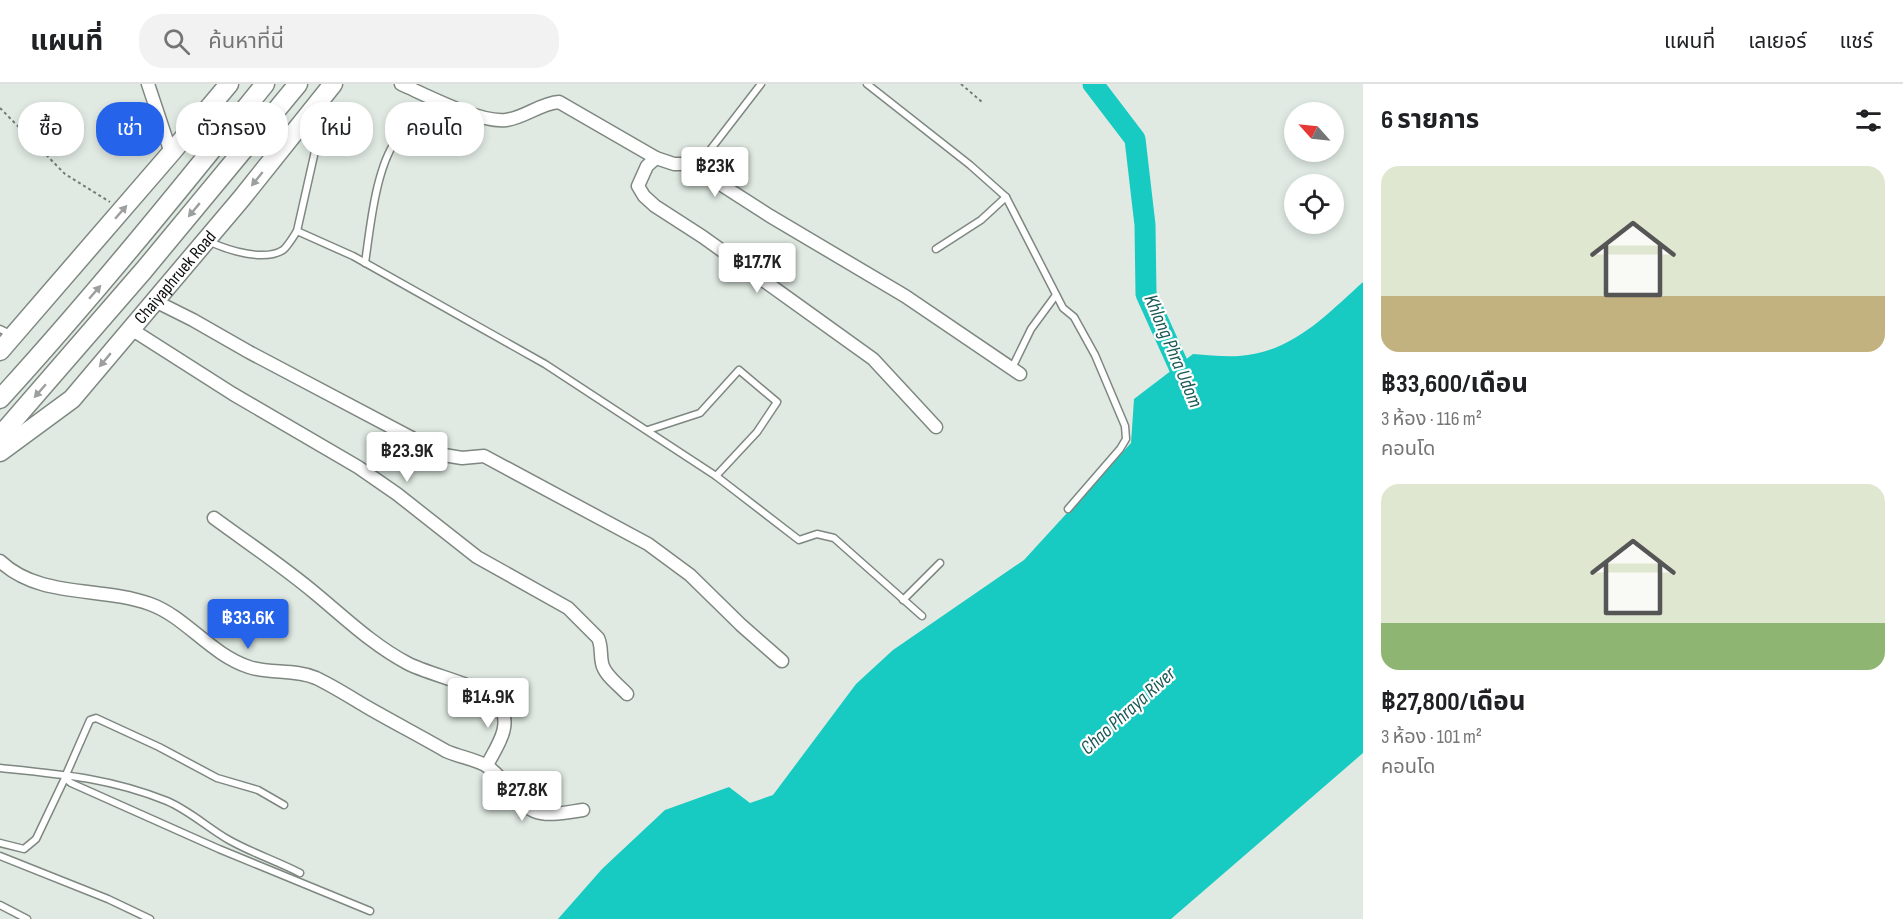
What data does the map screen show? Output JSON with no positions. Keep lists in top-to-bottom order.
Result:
{
  "streets": {
    "main road": ["Chaiyaphruek Road"]
  },
  "water": ["Khlong Phra Udom", "Chao Phraya River"],
  "north": "top left",
  "page": {
    "header": "แผนที่",
    "search": "ค้นหาที่นี่",
    "nav": ["แผนที่", "เลเยอร์", "แชร์"],
    "heading": "6 รายการ",
    "chip": [
      "ซื้อ",
      "เช่า",
      "ตัวกรอง",
      "ใหม่",
      "คอนโด"
    ],
    "price": [
      "฿23K",
      "฿17.7K",
      "฿23.9K",
      "฿33.6K",
      "฿14.9K",
      "฿27.8K"
    ],
    "list": [
      {
        "name": "฿33,600/เดือน",
        "note": "3 ห้อง · 116 m² · คอนโด"
      },
      {
        "name": "฿27,800/เดือน",
        "note": "3 ห้อง · 101 m² · คอนโด"
      }
    ]
  }
}
